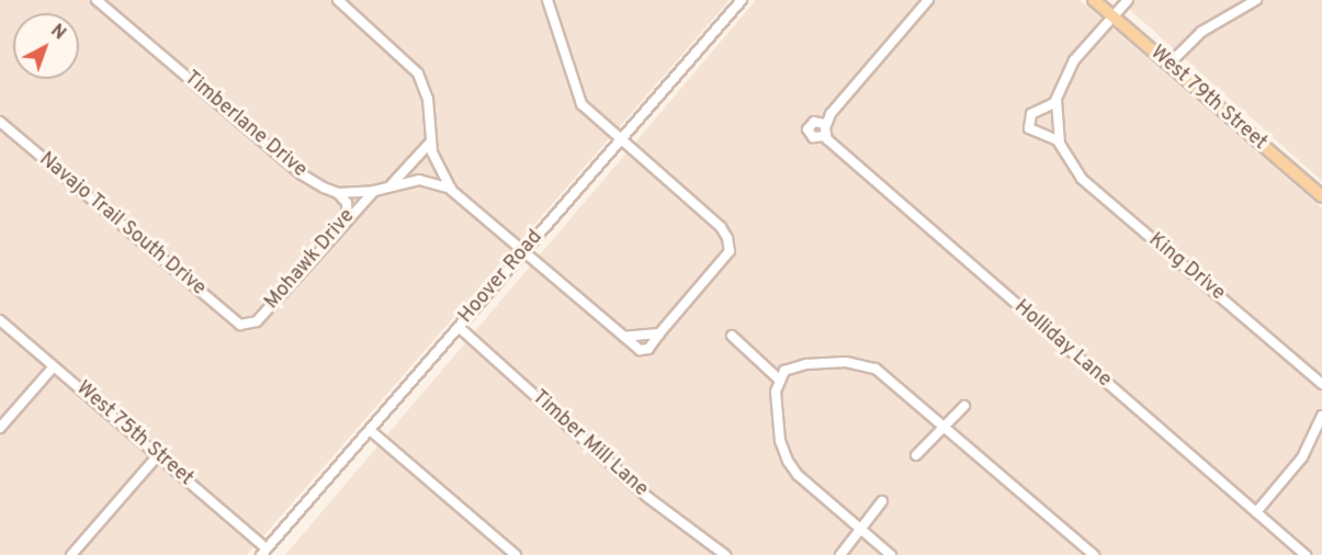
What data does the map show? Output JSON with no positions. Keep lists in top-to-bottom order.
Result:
{
  "streets": {
    "main road": ["West 79th Street"],
    "street": [
      "Timberlane Drive",
      "Navajo Trail South Drive",
      "Mohawk Drive",
      "King Drive",
      "Hoover Road",
      "Holliday Lane",
      "West 75th Street",
      "Timber Mill Lane"
    ]
  },
  "crossings": [
    ["West 79th Street", "King Drive"],
    ["Navajo Trail South Drive", "Mohawk Drive"],
    ["Hoover Road", "West 75th Street"],
    ["Hoover Road", "Timber Mill Lane"]
  ],
  "north": "top right"
}
